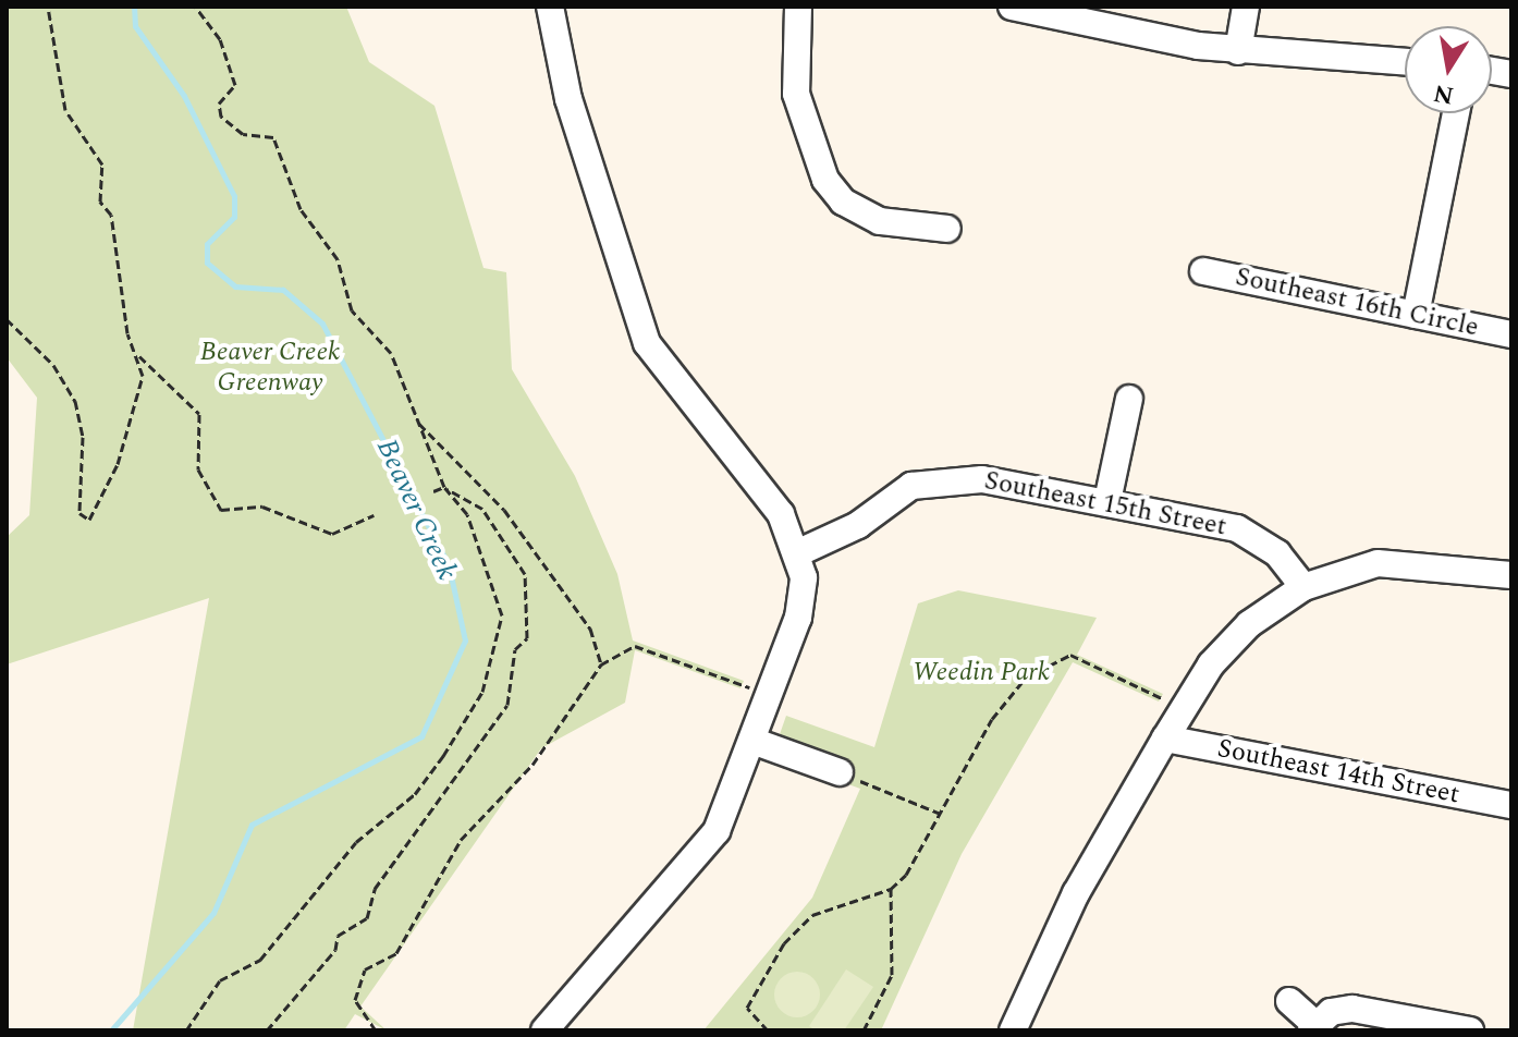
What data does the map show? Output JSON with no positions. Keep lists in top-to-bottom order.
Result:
{
  "streets": {
    "street": ["Southeast 16th Circle", "Southeast 15th Street", "Southeast 14th Street"]
  },
  "water": ["Beaver Creek"],
  "parks": ["Beaver Creek Greenway", "Weedin Park"],
  "north": "bottom"
}
